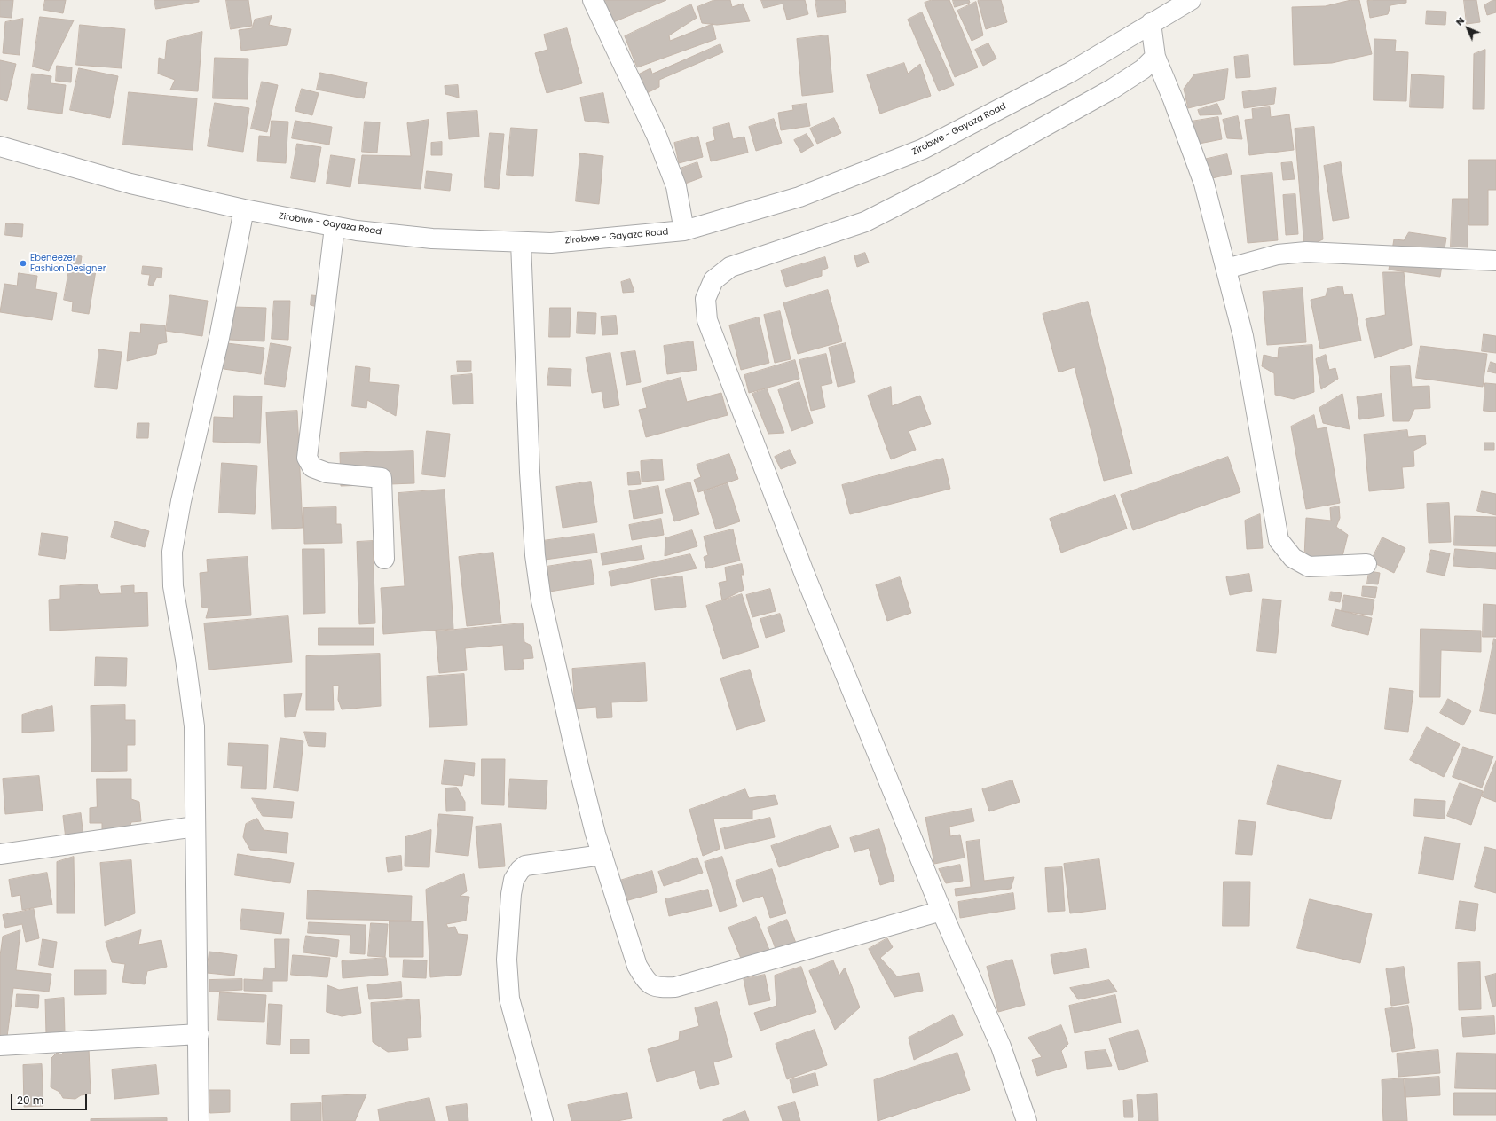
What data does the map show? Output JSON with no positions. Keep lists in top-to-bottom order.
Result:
{
  "streets": {
    "street": ["Zirobwe - Gayaza Road"]
  },
  "places": ["Ebeneezer Fashion Designer"],
  "scale_bar": "20 m",
  "north": "top left"
}
